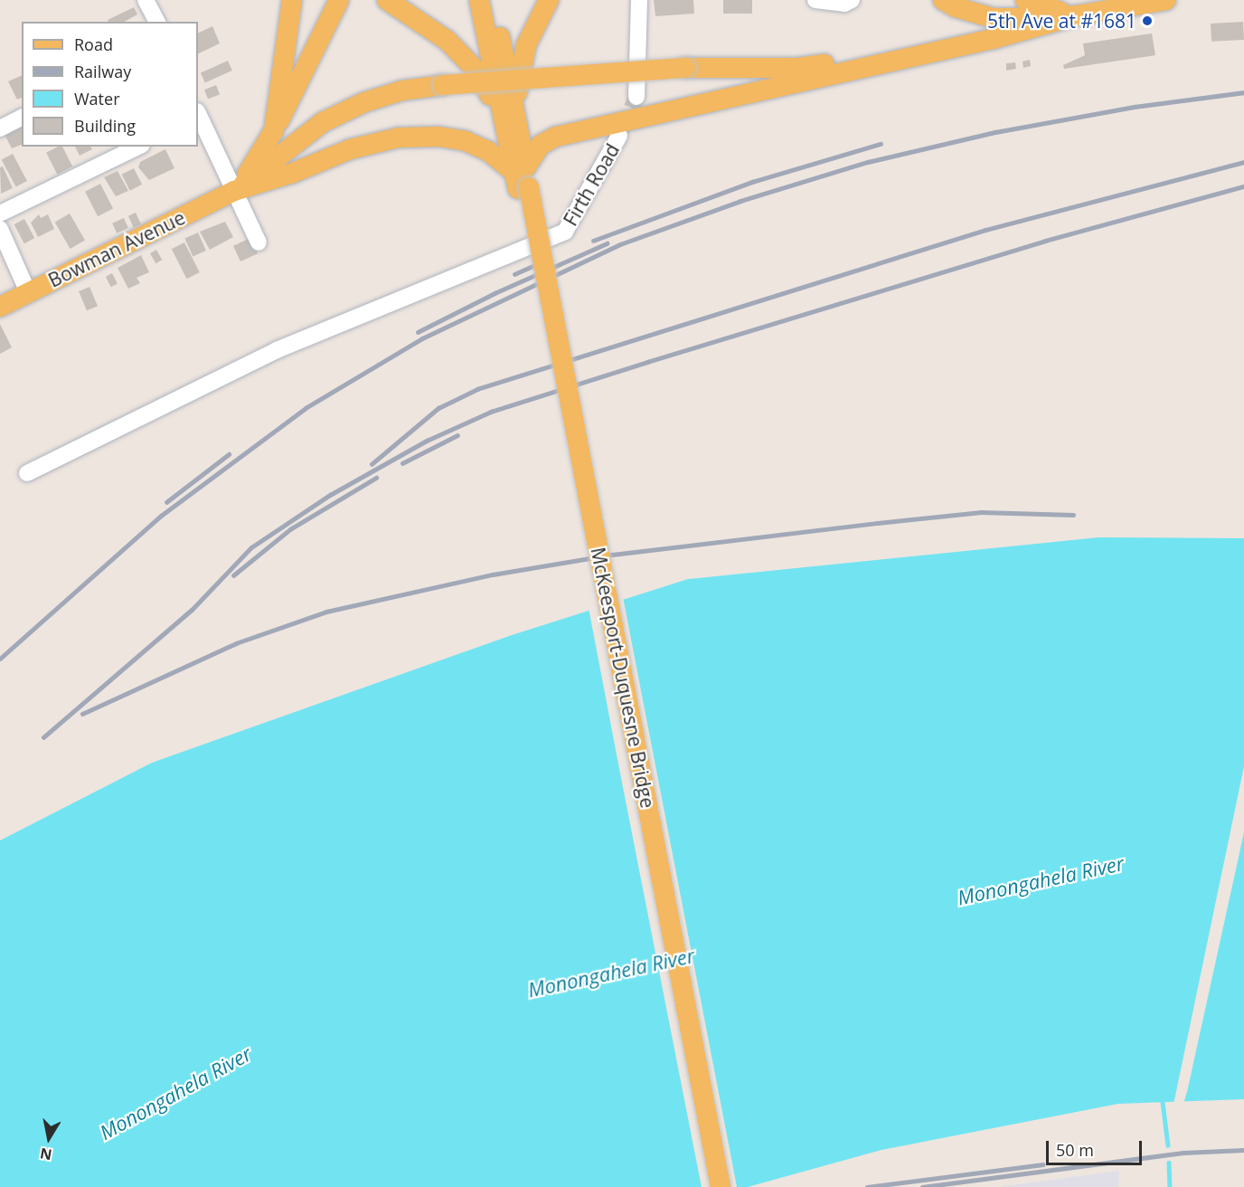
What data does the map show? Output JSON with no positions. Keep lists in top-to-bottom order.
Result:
{
  "streets": {
    "main road": ["Bowman Avenue", "McKeesport-Duquesne Bridge"],
    "street": ["Firth Road"]
  },
  "water": ["Monongahela River"],
  "places": ["5th Ave at #1681"],
  "legend": [
    "Road",
    "Railway",
    "Water",
    "Building"
  ],
  "scale_bar": "50 m",
  "north": "bottom"
}
